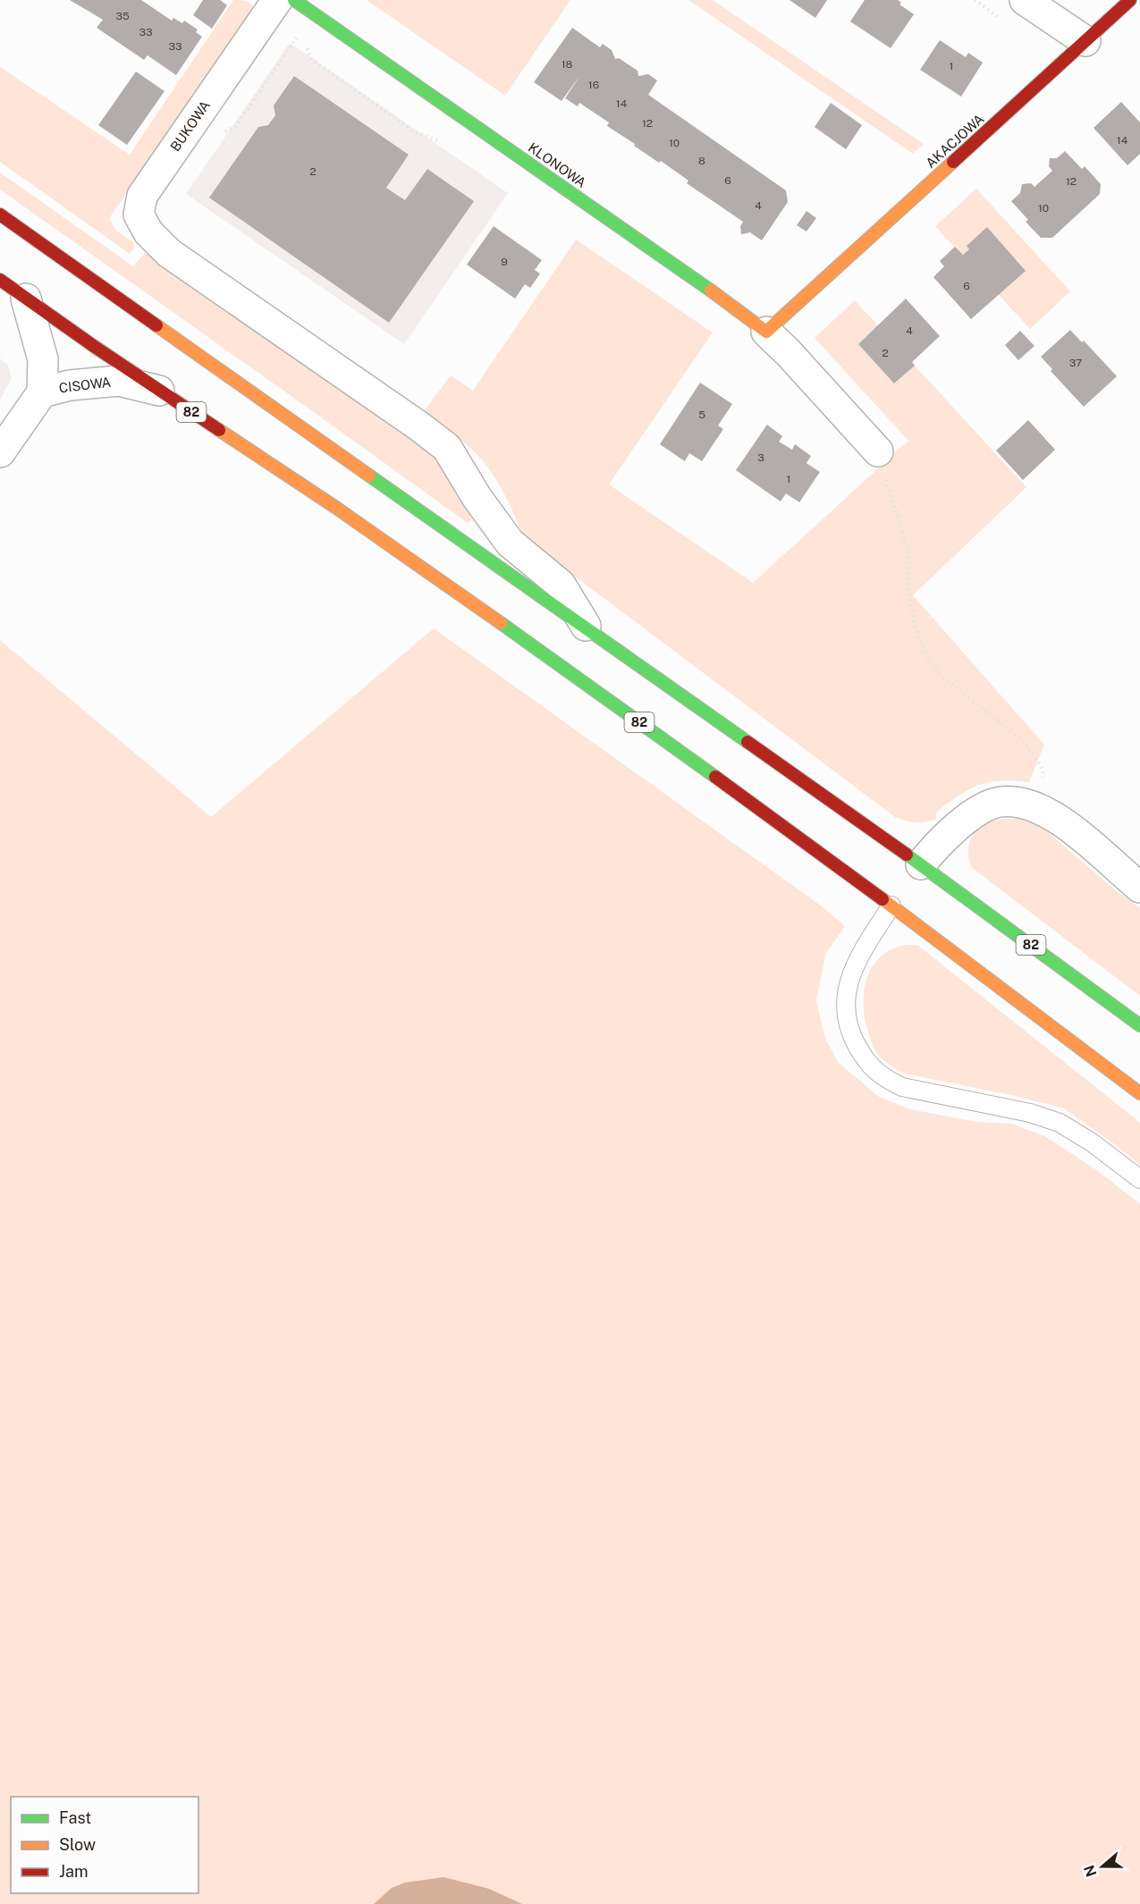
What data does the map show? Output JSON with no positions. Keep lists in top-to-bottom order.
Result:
{
  "streets": {
    "main road": ["AKACJOWA", "KLONOWA", "82"],
    "street": ["BUKOWA", "CISOWA"]
  },
  "crossings": [
    ["BUKOWA", "82"],
    ["AKACJOWA", "KLONOWA"],
    ["CISOWA", "82"]
  ],
  "house_numbers": [
    "35",
    "33",
    "33",
    "18",
    "1",
    "16",
    "14",
    "12",
    "14",
    "10",
    "8",
    "2",
    "6",
    "12",
    "4",
    "10",
    "9",
    "6",
    "4",
    "2",
    "37",
    "5",
    "3",
    "1"
  ],
  "legend": ["Fast", "Slow", "Jam"],
  "north": "left"
}
